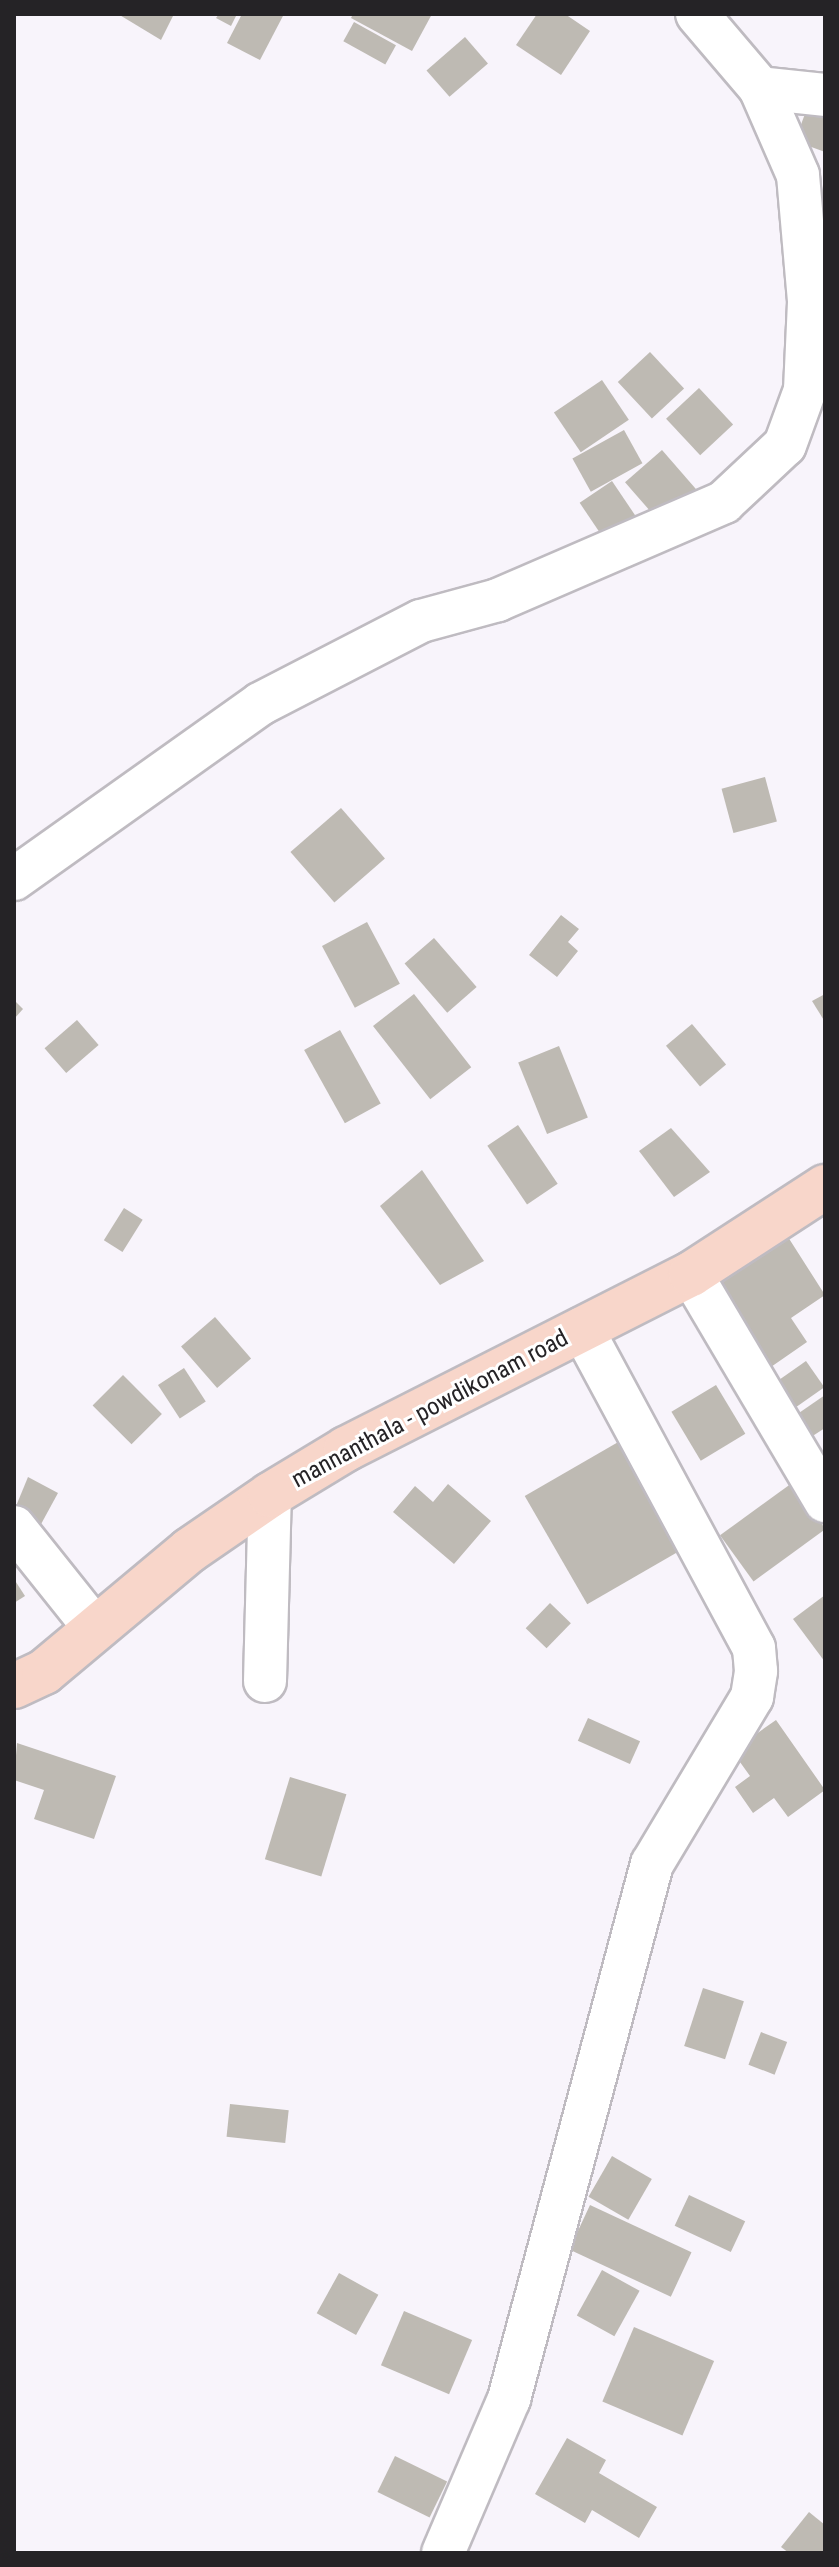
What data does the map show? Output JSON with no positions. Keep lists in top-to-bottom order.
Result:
{
  "streets": {
    "main road": ["mannanthala - powdikonam road"]
  }
}
